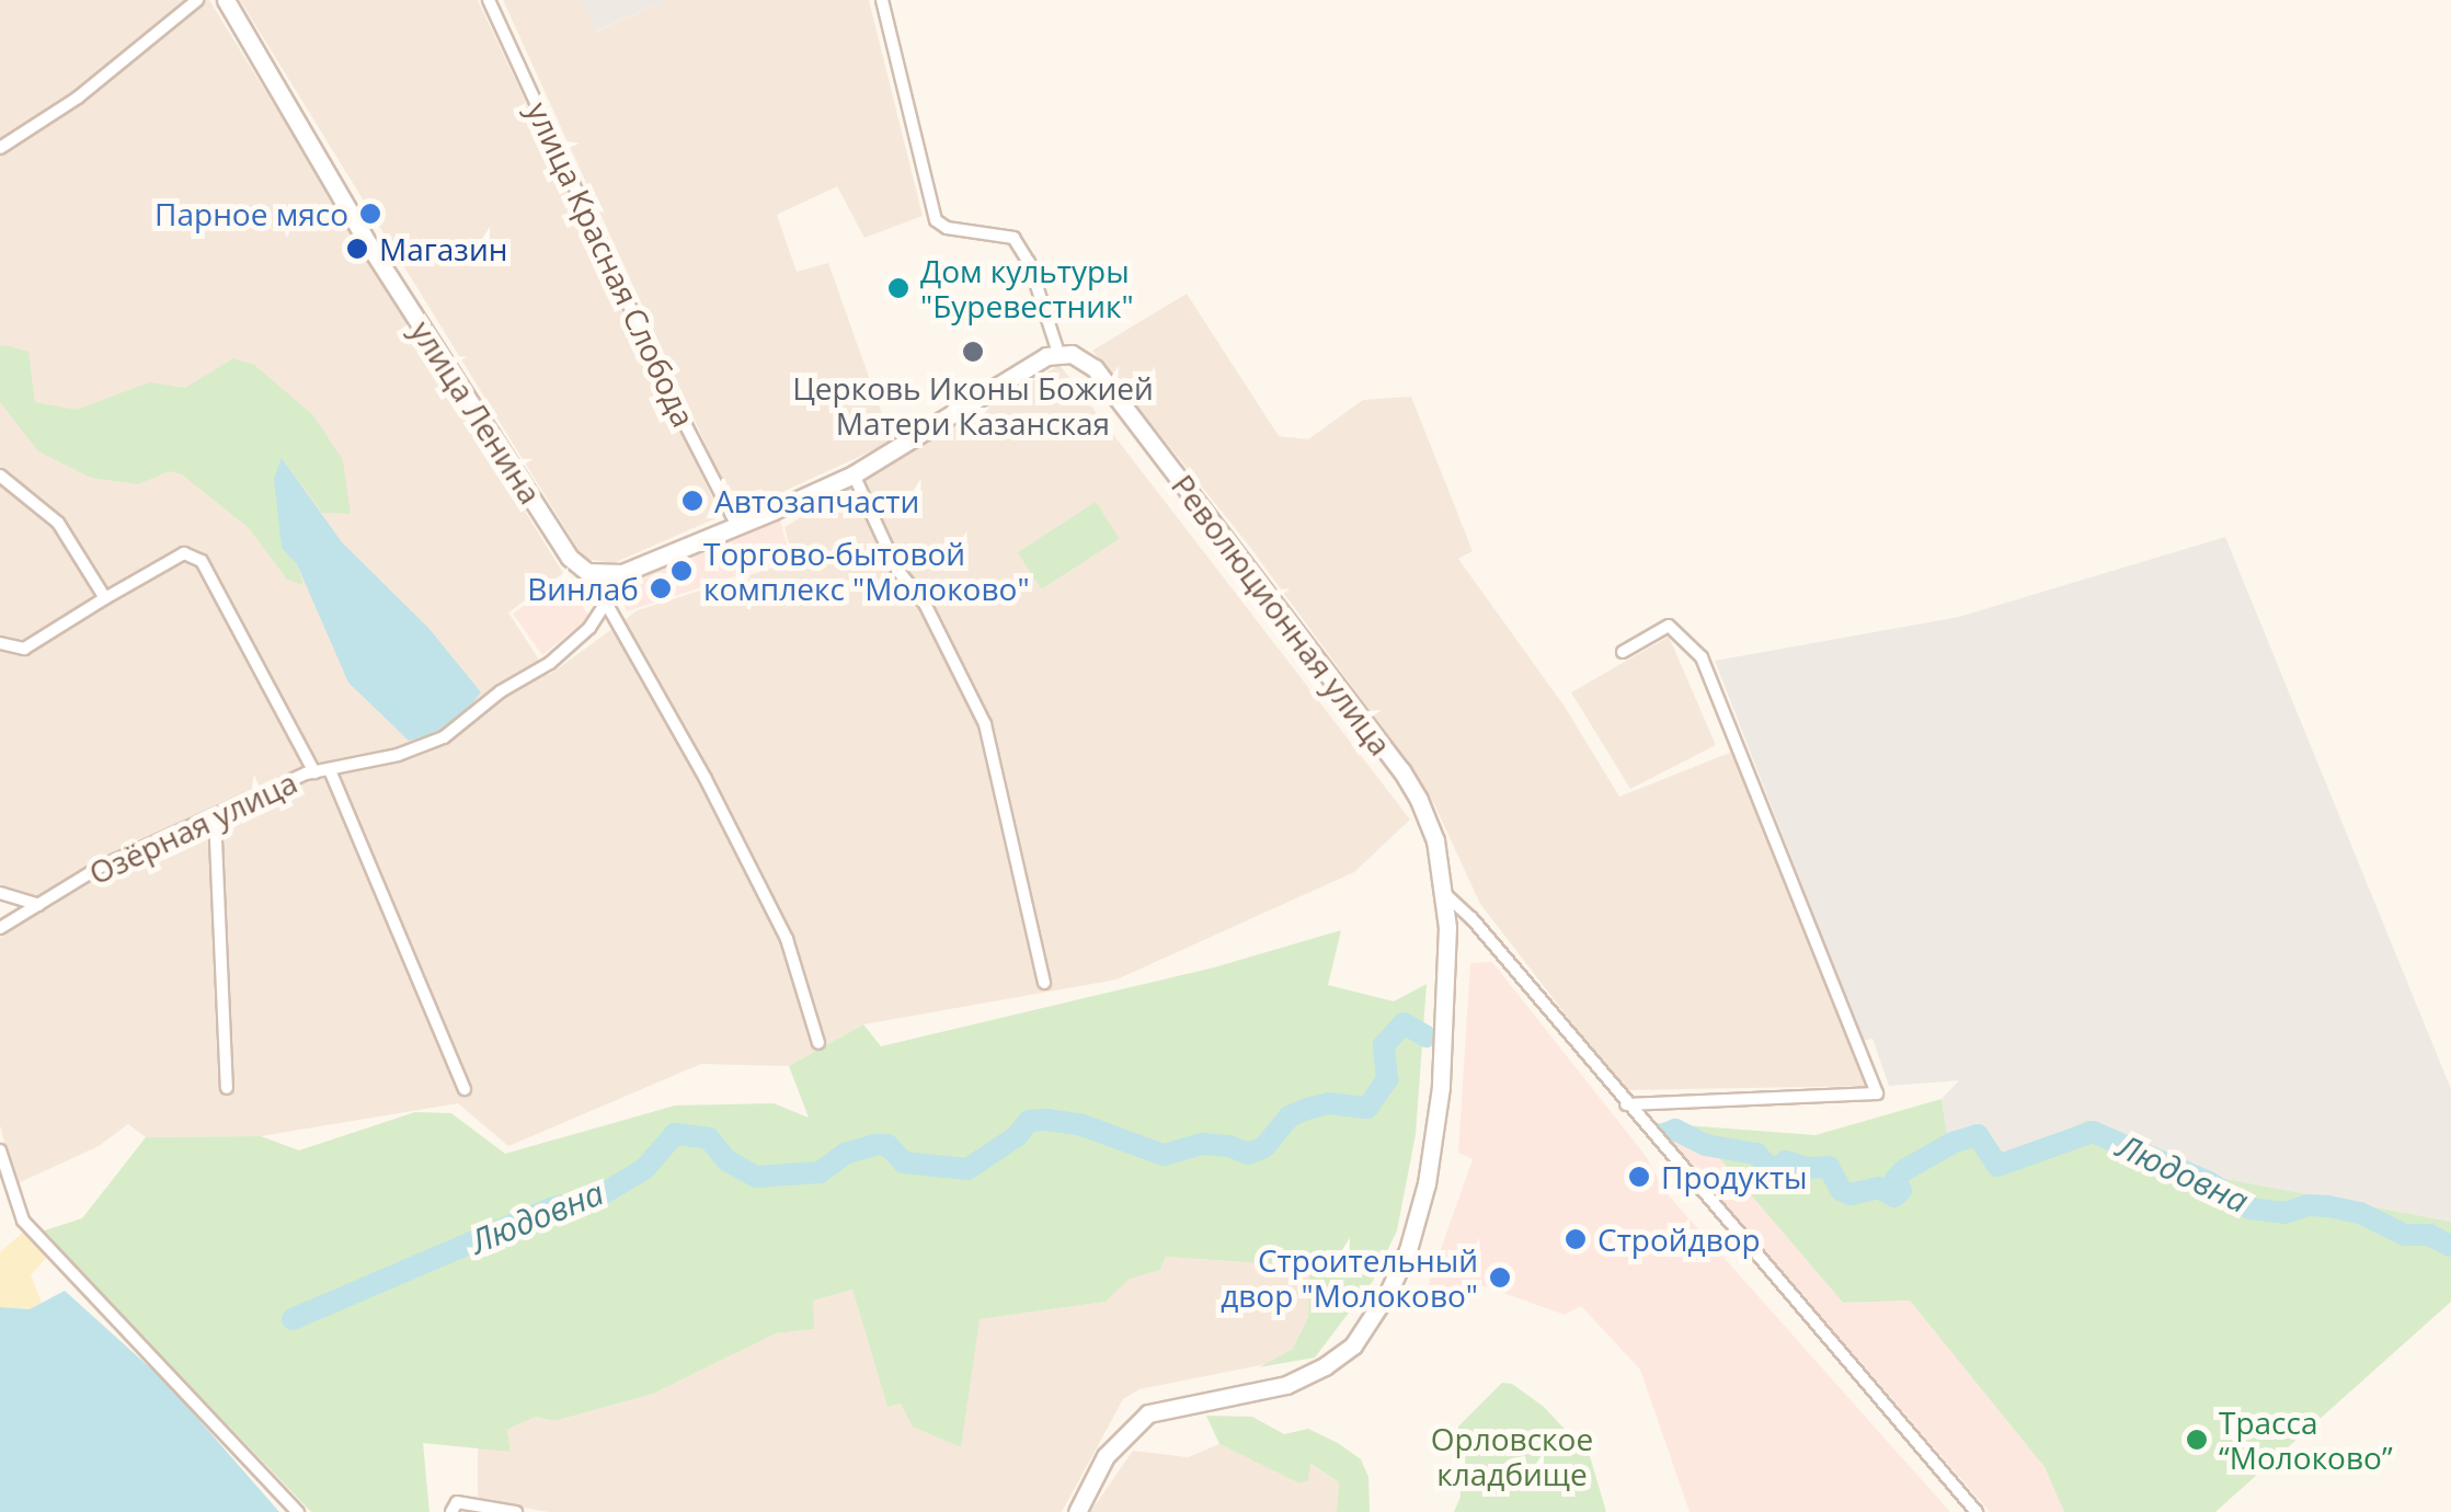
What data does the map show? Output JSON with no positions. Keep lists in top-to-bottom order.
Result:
{
  "streets": {
    "main road": ["улица Ленина", "Революционная улица"],
    "street": ["улица Красная Слобода", "Озёрная улица"]
  },
  "water": ["Людовна"],
  "parks": ["Орловское кладбище"],
  "places": [
    "Парное мясо",
    "Магазин",
    "Дом культуры \"Буревестник\"",
    "Церковь Иконы Божией Матери Казанская",
    "Автозапчасти",
    "Торгово-бытовой комплекс \"Молоково\"",
    "Винлаб",
    "Продукты",
    "Стройдвор",
    "Строительный двор \"Молоково\"",
    "Трасса “Молоково”"
  ]
}
